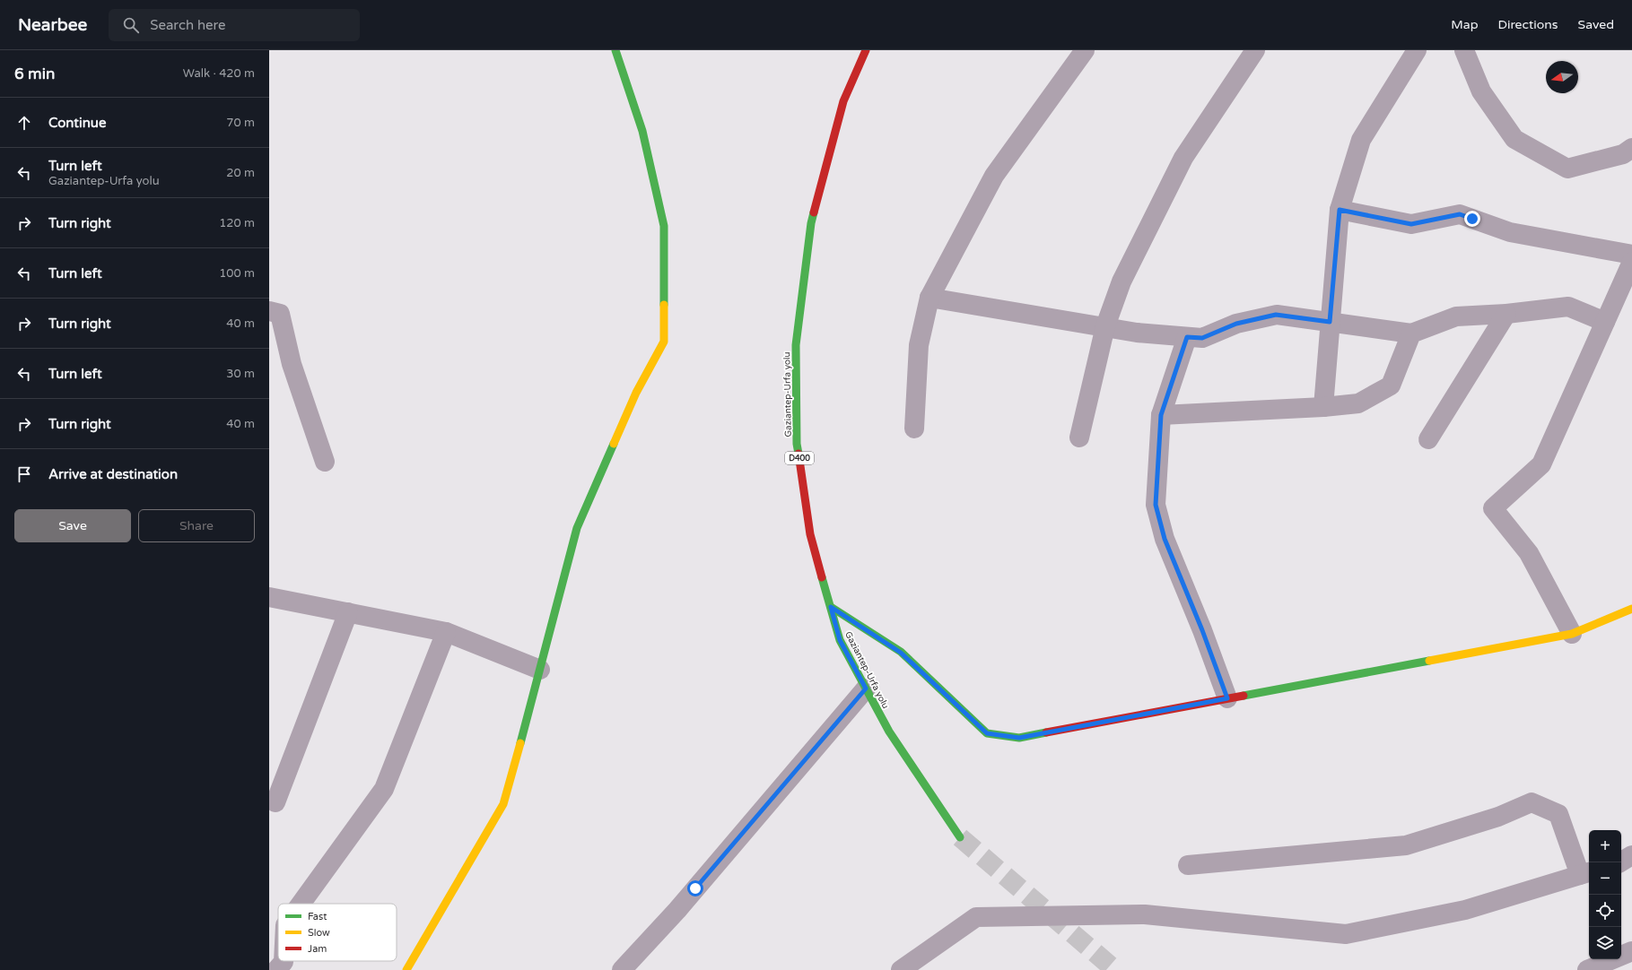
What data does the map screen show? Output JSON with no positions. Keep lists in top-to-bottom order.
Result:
{
  "streets": {
    "street": ["Gaziantep-Urfa yolu", "D400"]
  },
  "legend": ["Fast", "Slow", "Jam"],
  "north": "left",
  "page": {
    "header": "Nearbee",
    "search": "Search here",
    "nav": ["Map", "Directions", "Saved"],
    "heading": ["6 min", "Walk · 420 m"],
    "list": [
      ["Continue", "70 m"],
      ["Turn left", "Gaziantep-Urfa yolu", "20 m"],
      ["Turn right", "120 m"],
      ["Turn left", "100 m"],
      ["Turn right", "40 m"],
      ["Turn left", "30 m"],
      ["Turn right", "40 m"],
      "Arrive at destination"
    ],
    "buttons": ["Save", "Share"],
    "map_buttons": ["+", "−"]
  }
}
